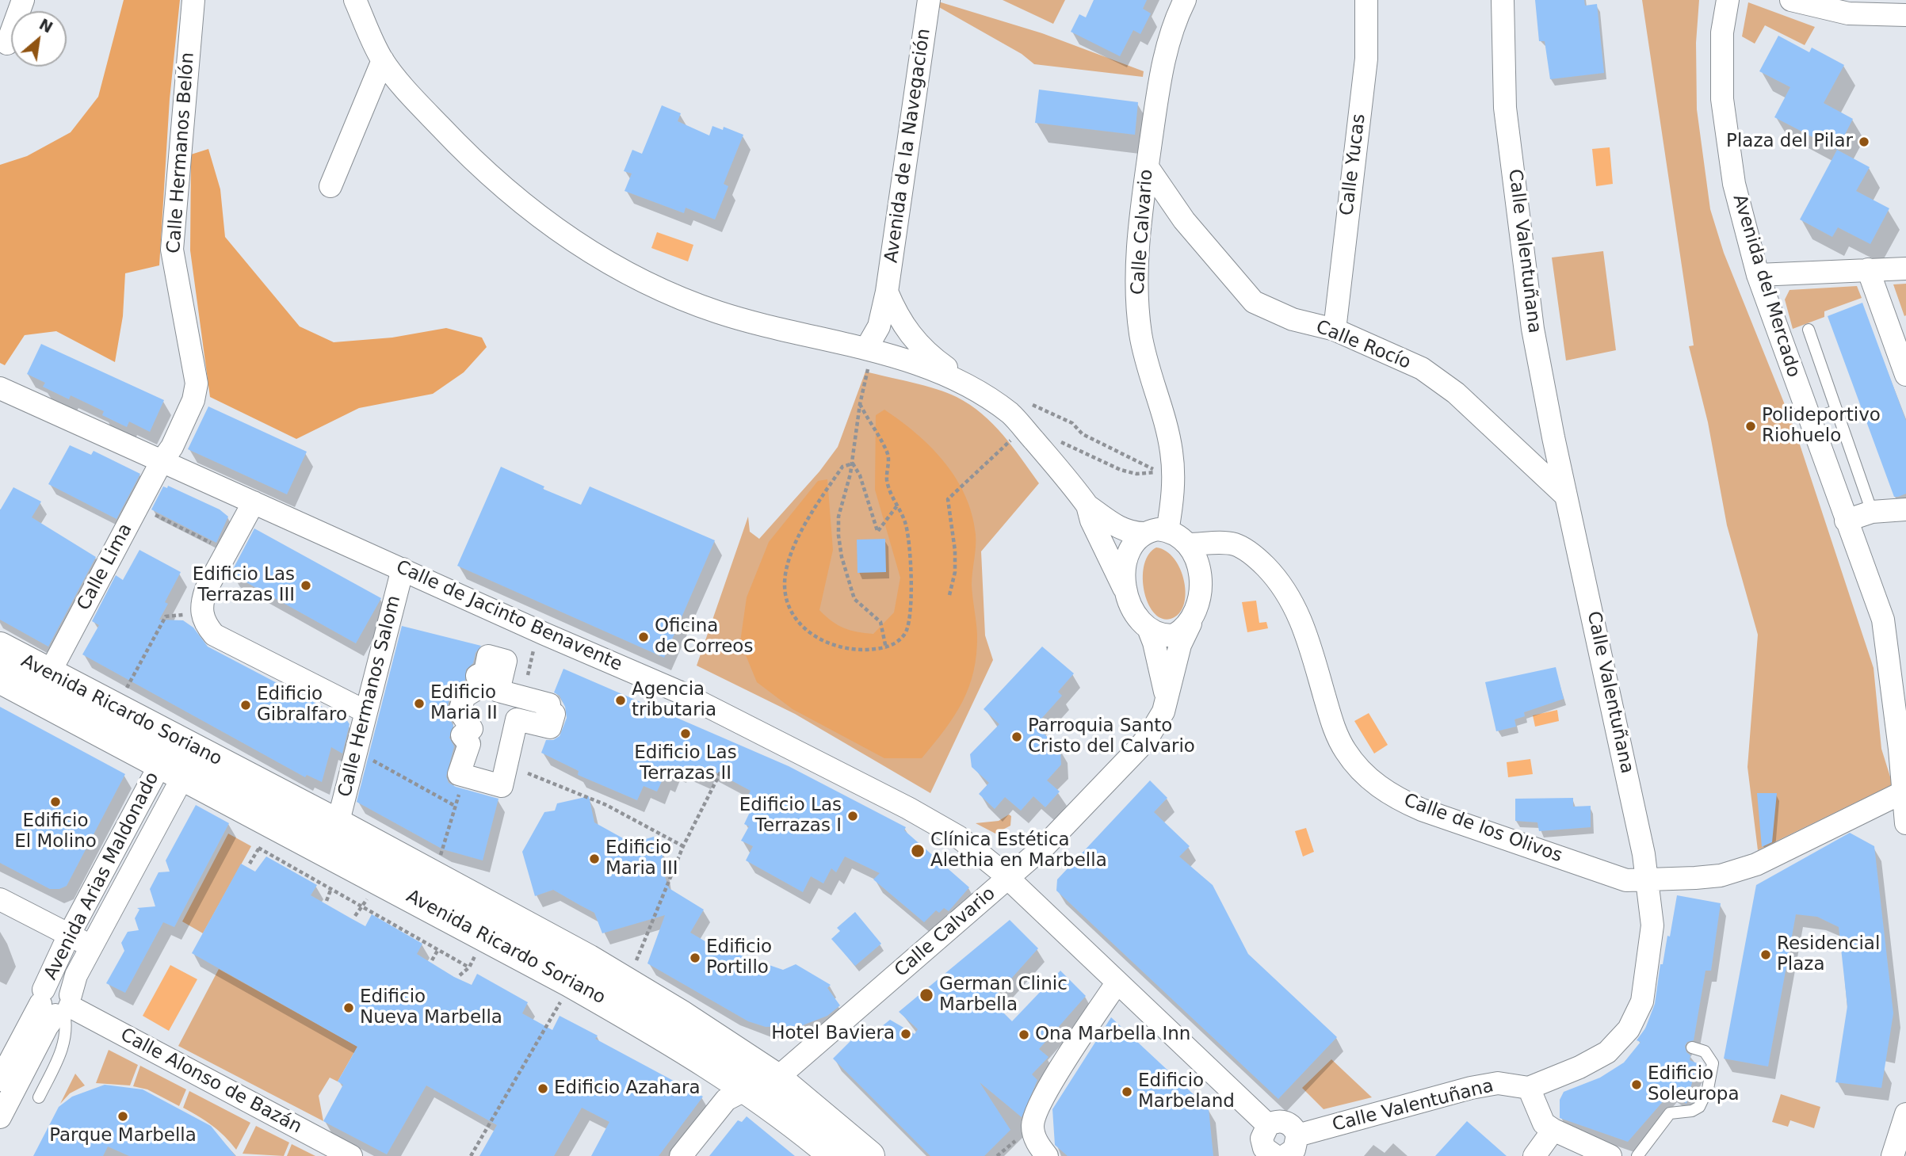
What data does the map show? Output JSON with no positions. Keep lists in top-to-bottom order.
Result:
{
  "streets": {
    "main road": ["Avenida Ricardo Soriano"],
    "street": [
      "Avenida de la Navegación",
      "Calle Hermanos Belón",
      "Calle Yucas",
      "Calle Calvario",
      "Calle Valentuñana",
      "Avenida del Mercado",
      "Calle Rocío",
      "Calle Lima",
      "Calle de Jacinto Benavente",
      "Calle Hermanos Salom",
      "Calle de los Olivos",
      "Avenida Arias Maldonado",
      "Calle Alonso de Bazán"
    ]
  },
  "crossings": [
    ["Calle Hermanos Belón", "Calle Lima"],
    ["Calle Hermanos Belón", "Calle de Jacinto Benavente"],
    ["Calle Yucas", "Calle Rocío"],
    ["Calle Calvario", "Calle Rocío"],
    ["Calle Calvario", "Calle de Jacinto Benavente"],
    ["Calle Calvario", "Avenida Ricardo Soriano"],
    ["Calle Calvario", "Calle de los Olivos"],
    ["Calle Valentuñana", "Calle Rocío"],
    ["Calle Valentuñana", "Calle de los Olivos"],
    ["Avenida del Mercado", "Calle de los Olivos"],
    ["Calle Lima", "Calle de Jacinto Benavente"],
    ["Calle Lima", "Avenida Ricardo Soriano"],
    ["Calle de Jacinto Benavente", "Calle Hermanos Salom"],
    ["Calle Hermanos Salom", "Avenida Ricardo Soriano"],
    ["Avenida Ricardo Soriano", "Avenida Arias Maldonado"],
    ["Avenida Arias Maldonado", "Calle Alonso de Bazán"]
  ],
  "places": [
    "Plaza del Pilar",
    "Polideportivo Riohuelo",
    "Edificio Las Terrazas III",
    "Oficina de Correos",
    "Agencia tributaria",
    "Edificio Maria II",
    "Edificio Gibralfaro",
    "Edificio Las Terrazas II",
    "Parroquia Santo Cristo del Calvario",
    "Edificio El Molino",
    "Edificio Las Terrazas I",
    "Clínica Estética Alethia en Marbella",
    "Edificio Maria III",
    "Residencial Plaza",
    "Edificio Portillo",
    "German Clinic Marbella",
    "Edificio Nueva Marbella",
    "Hotel Baviera",
    "Ona Marbella Inn",
    "Edificio Soleuropa",
    "Edificio Azahara",
    "Edificio Marbeland",
    "Parque Marbella"
  ],
  "north": "top right"
}
